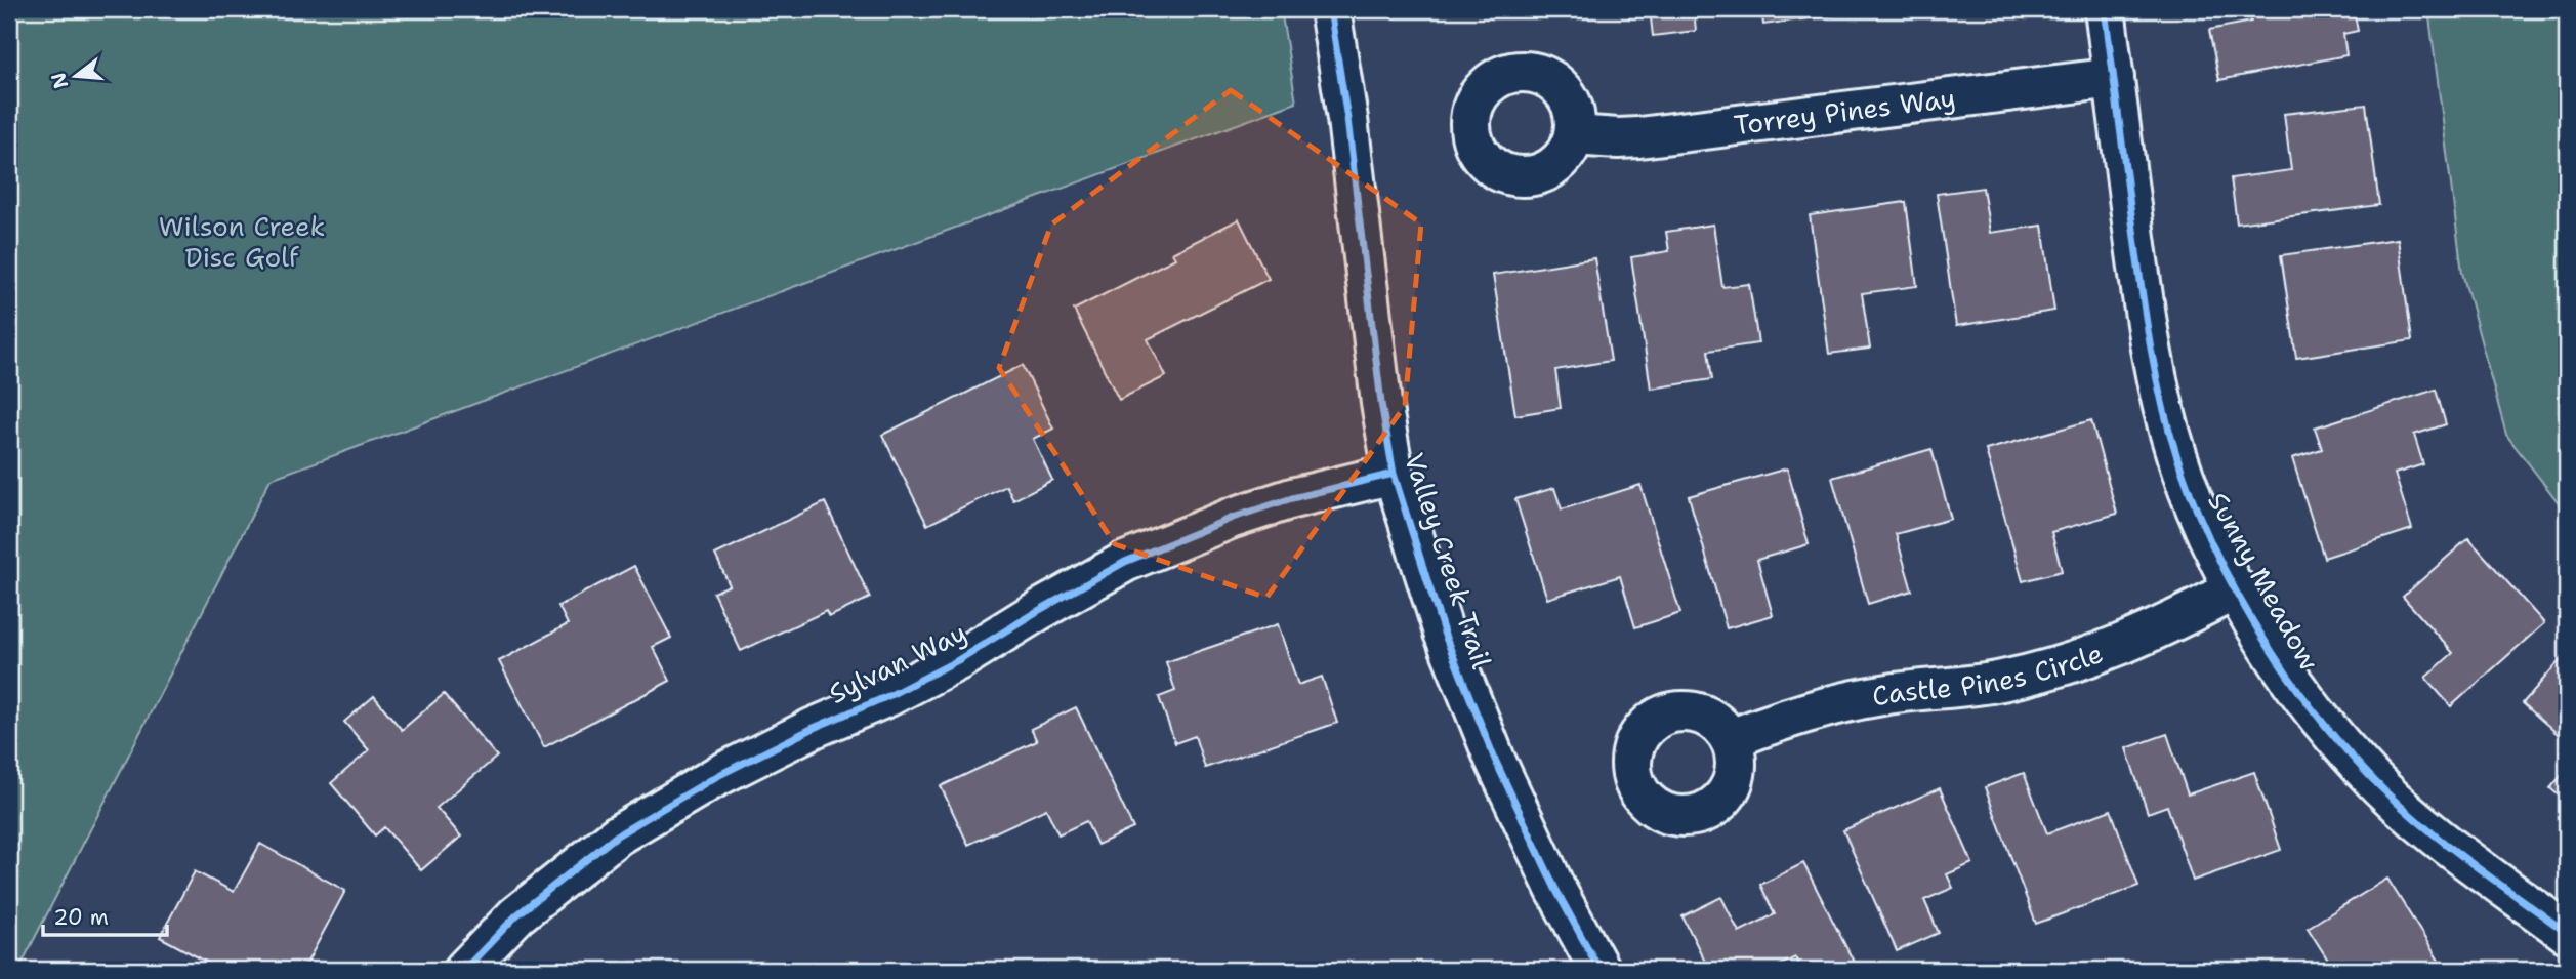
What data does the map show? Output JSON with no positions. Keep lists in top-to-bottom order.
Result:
{
  "streets": {
    "street": [
      "Torrey Pines Way",
      "Valley Creek Trail",
      "Sunny Meadow",
      "Sylvan Way",
      "Castle Pines Circle"
    ]
  },
  "crossings": [
    ["Torrey Pines Way", "Sunny Meadow"],
    ["Valley Creek Trail", "Sylvan Way"],
    ["Sunny Meadow", "Castle Pines Circle"]
  ],
  "parks": ["Wilson Creek Disc Golf"],
  "scale_bar": "20 m",
  "north": "left"
}
